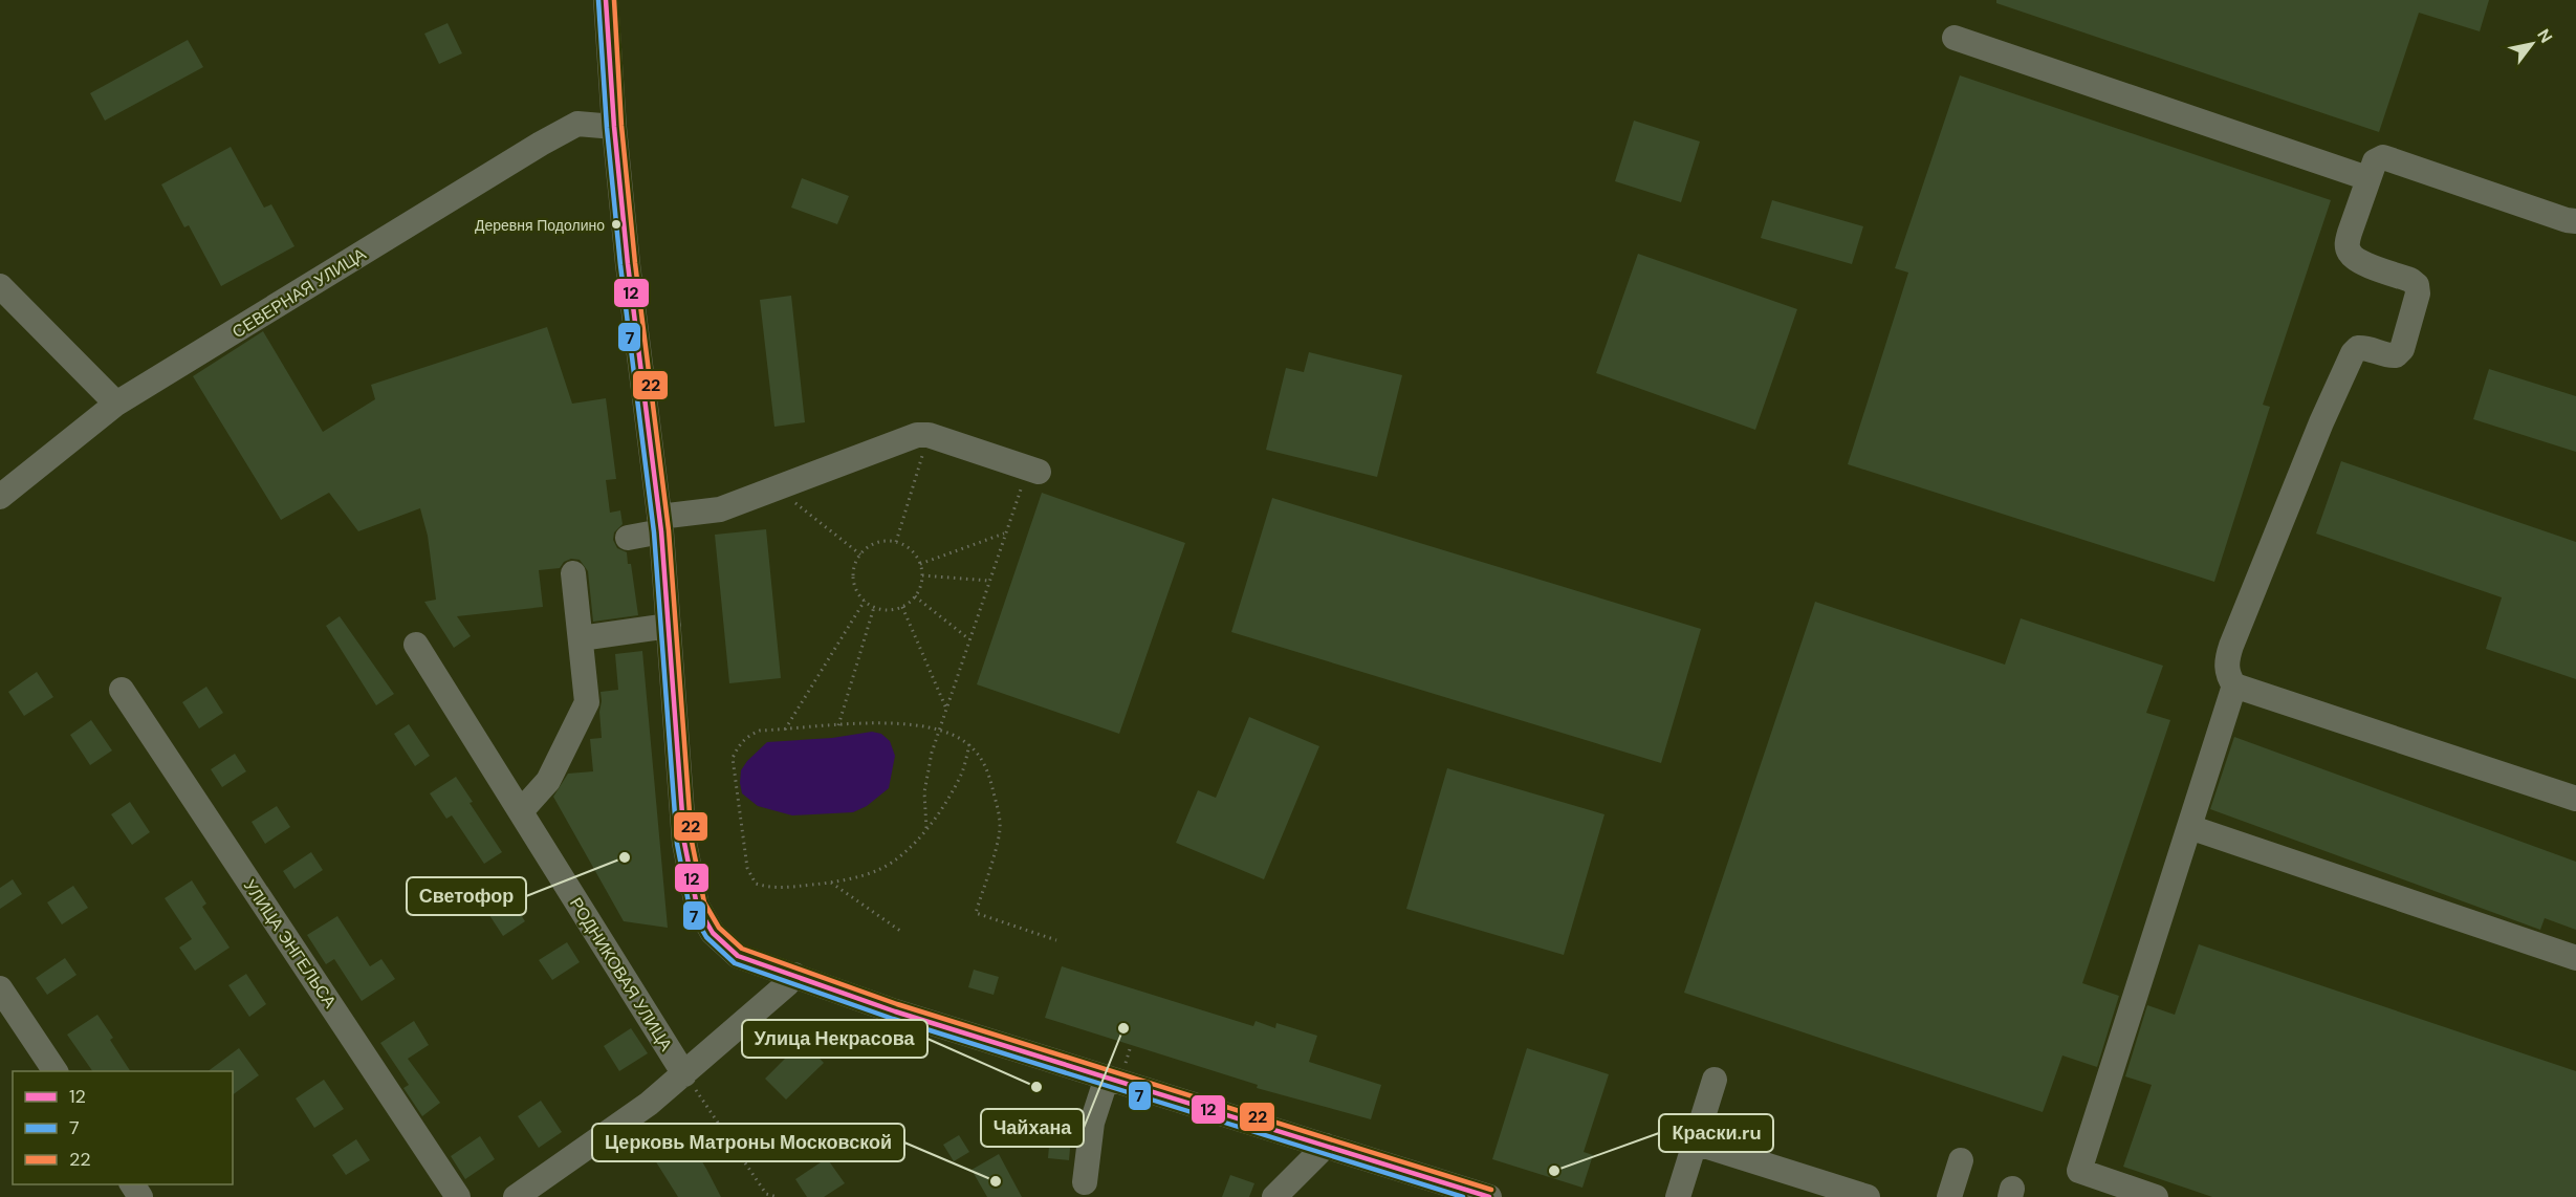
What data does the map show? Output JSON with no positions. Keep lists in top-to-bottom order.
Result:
{
  "streets": {
    "street": ["СЕВЕРНАЯ УЛИЦА", "УЛИЦА ЭНГЕЛЬСА", "РОДНИКОВАЯ УЛИЦА"]
  },
  "places": [
    "Деревня Подолино",
    "Светофор",
    "Чайхана",
    "Улица Некрасова",
    "Краски.ru",
    "Церковь Матроны Московской"
  ],
  "lines": ["transit line 12", "transit line 7", "transit line 22"],
  "legend": ["12", "7", "22"],
  "north": "top right"
}
